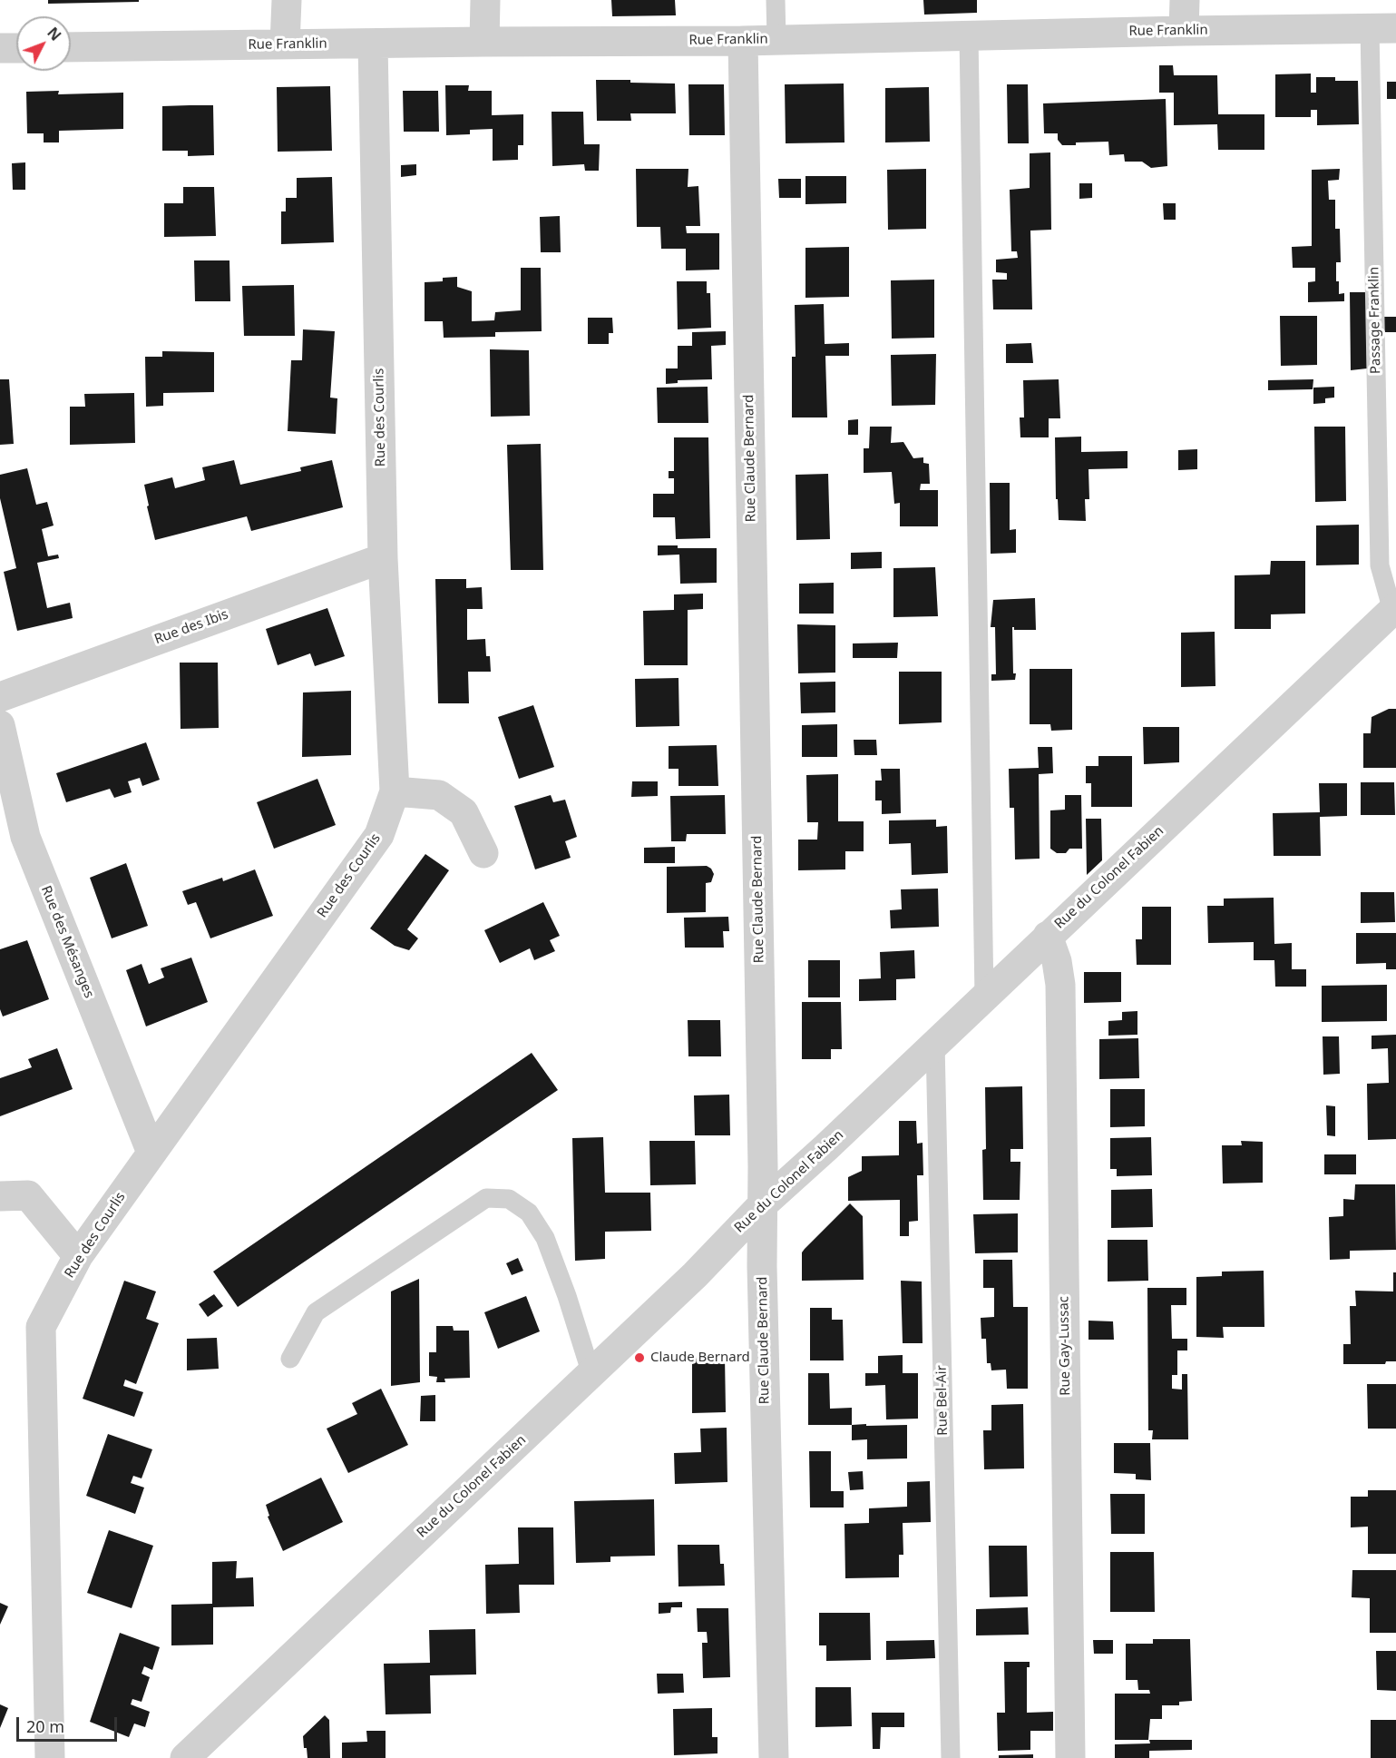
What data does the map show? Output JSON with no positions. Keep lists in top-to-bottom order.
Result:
{
  "streets": {
    "street": [
      "Rue Franklin",
      "Rue des Courlis",
      "Rue Claude Bernard",
      "Rue des Ibis",
      "Rue du Colonel Fabien",
      "Rue des Mésanges",
      "Rue Gay-Lussac"
    ],
    "lane": ["Passage Franklin", "Rue Bel-Air"]
  },
  "crossings": [
    ["Rue Franklin", "Passage Franklin"],
    ["Rue Franklin", "Rue des Courlis"],
    ["Rue Franklin", "Rue Claude Bernard"],
    ["Passage Franklin", "Rue du Colonel Fabien"],
    ["Rue des Courlis", "Rue des Ibis"],
    ["Rue des Courlis", "Rue des Mésanges"],
    ["Rue Claude Bernard", "Rue du Colonel Fabien"],
    ["Rue du Colonel Fabien", "Rue Gay-Lussac"],
    ["Rue du Colonel Fabien", "Rue Bel-Air"]
  ],
  "places": ["Claude Bernard"],
  "scale_bar": "20 m",
  "north": "top right"
}
